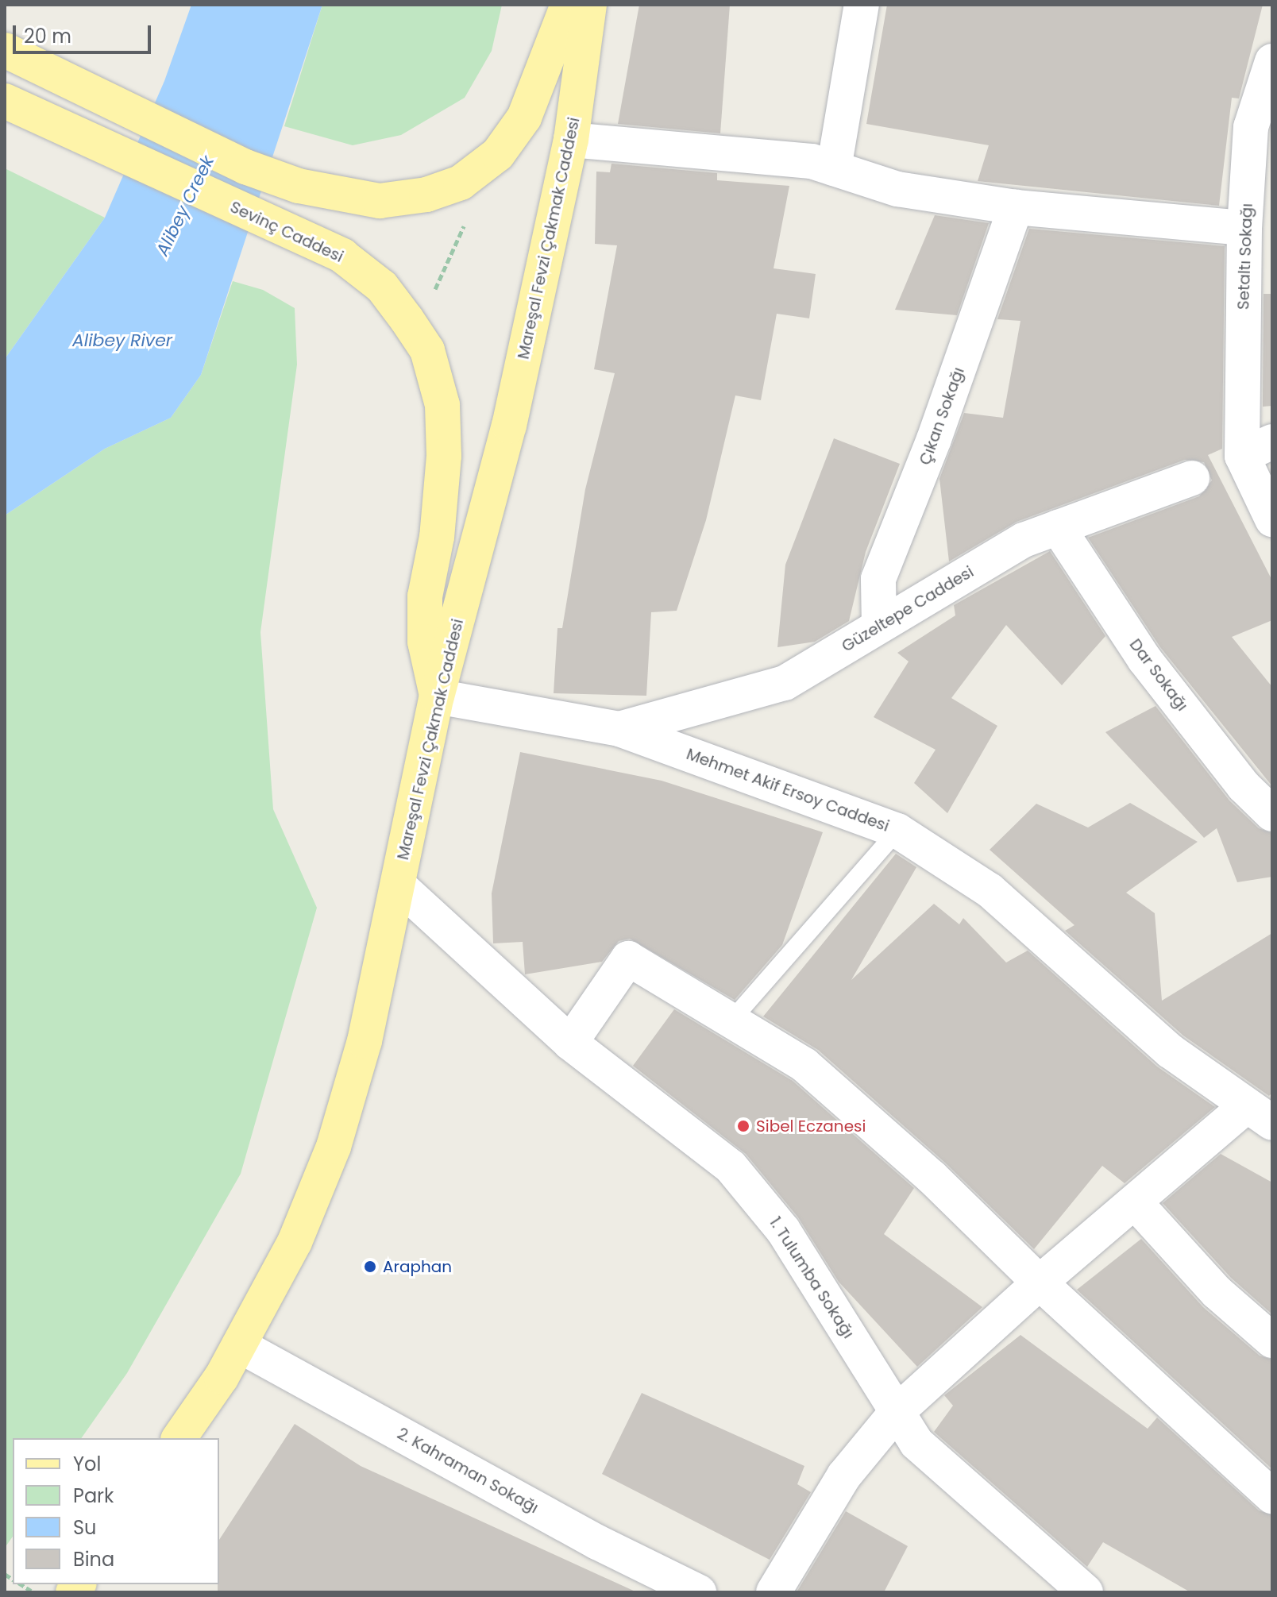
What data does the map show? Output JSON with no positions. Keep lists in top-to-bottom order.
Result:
{
  "streets": {
    "main road": ["Sevinç Caddesi", "Mareşal Fevzi Çakmak Caddesi"],
    "street": [
      "Setaltı Sokağı",
      "Çıkan Sokağı",
      "Güzeltepe Caddesi",
      "Dar Sokağı",
      "Mehmet Akif Ersoy Caddesi",
      "1. Tulumba Sokağı",
      "2. Kahraman Sokağı"
    ]
  },
  "crossings": [
    ["Sevinç Caddesi", "Mareşal Fevzi Çakmak Caddesi"],
    ["Sevinç Caddesi", "Mehmet Akif Ersoy Caddesi"],
    ["Mareşal Fevzi Çakmak Caddesi", "Mehmet Akif Ersoy Caddesi"],
    ["Mareşal Fevzi Çakmak Caddesi", "1. Tulumba Sokağı"],
    ["Mareşal Fevzi Çakmak Caddesi", "2. Kahraman Sokağı"],
    ["Çıkan Sokağı", "Güzeltepe Caddesi"],
    ["Güzeltepe Caddesi", "Dar Sokağı"],
    ["Güzeltepe Caddesi", "Mehmet Akif Ersoy Caddesi"]
  ],
  "water": ["Alibey Creek", "Alibey River"],
  "places": ["Sibel Eczanesi", "Araphan"],
  "legend": [
    "Yol",
    "Park",
    "Su",
    "Bina"
  ],
  "scale_bar": "20 m"
}
